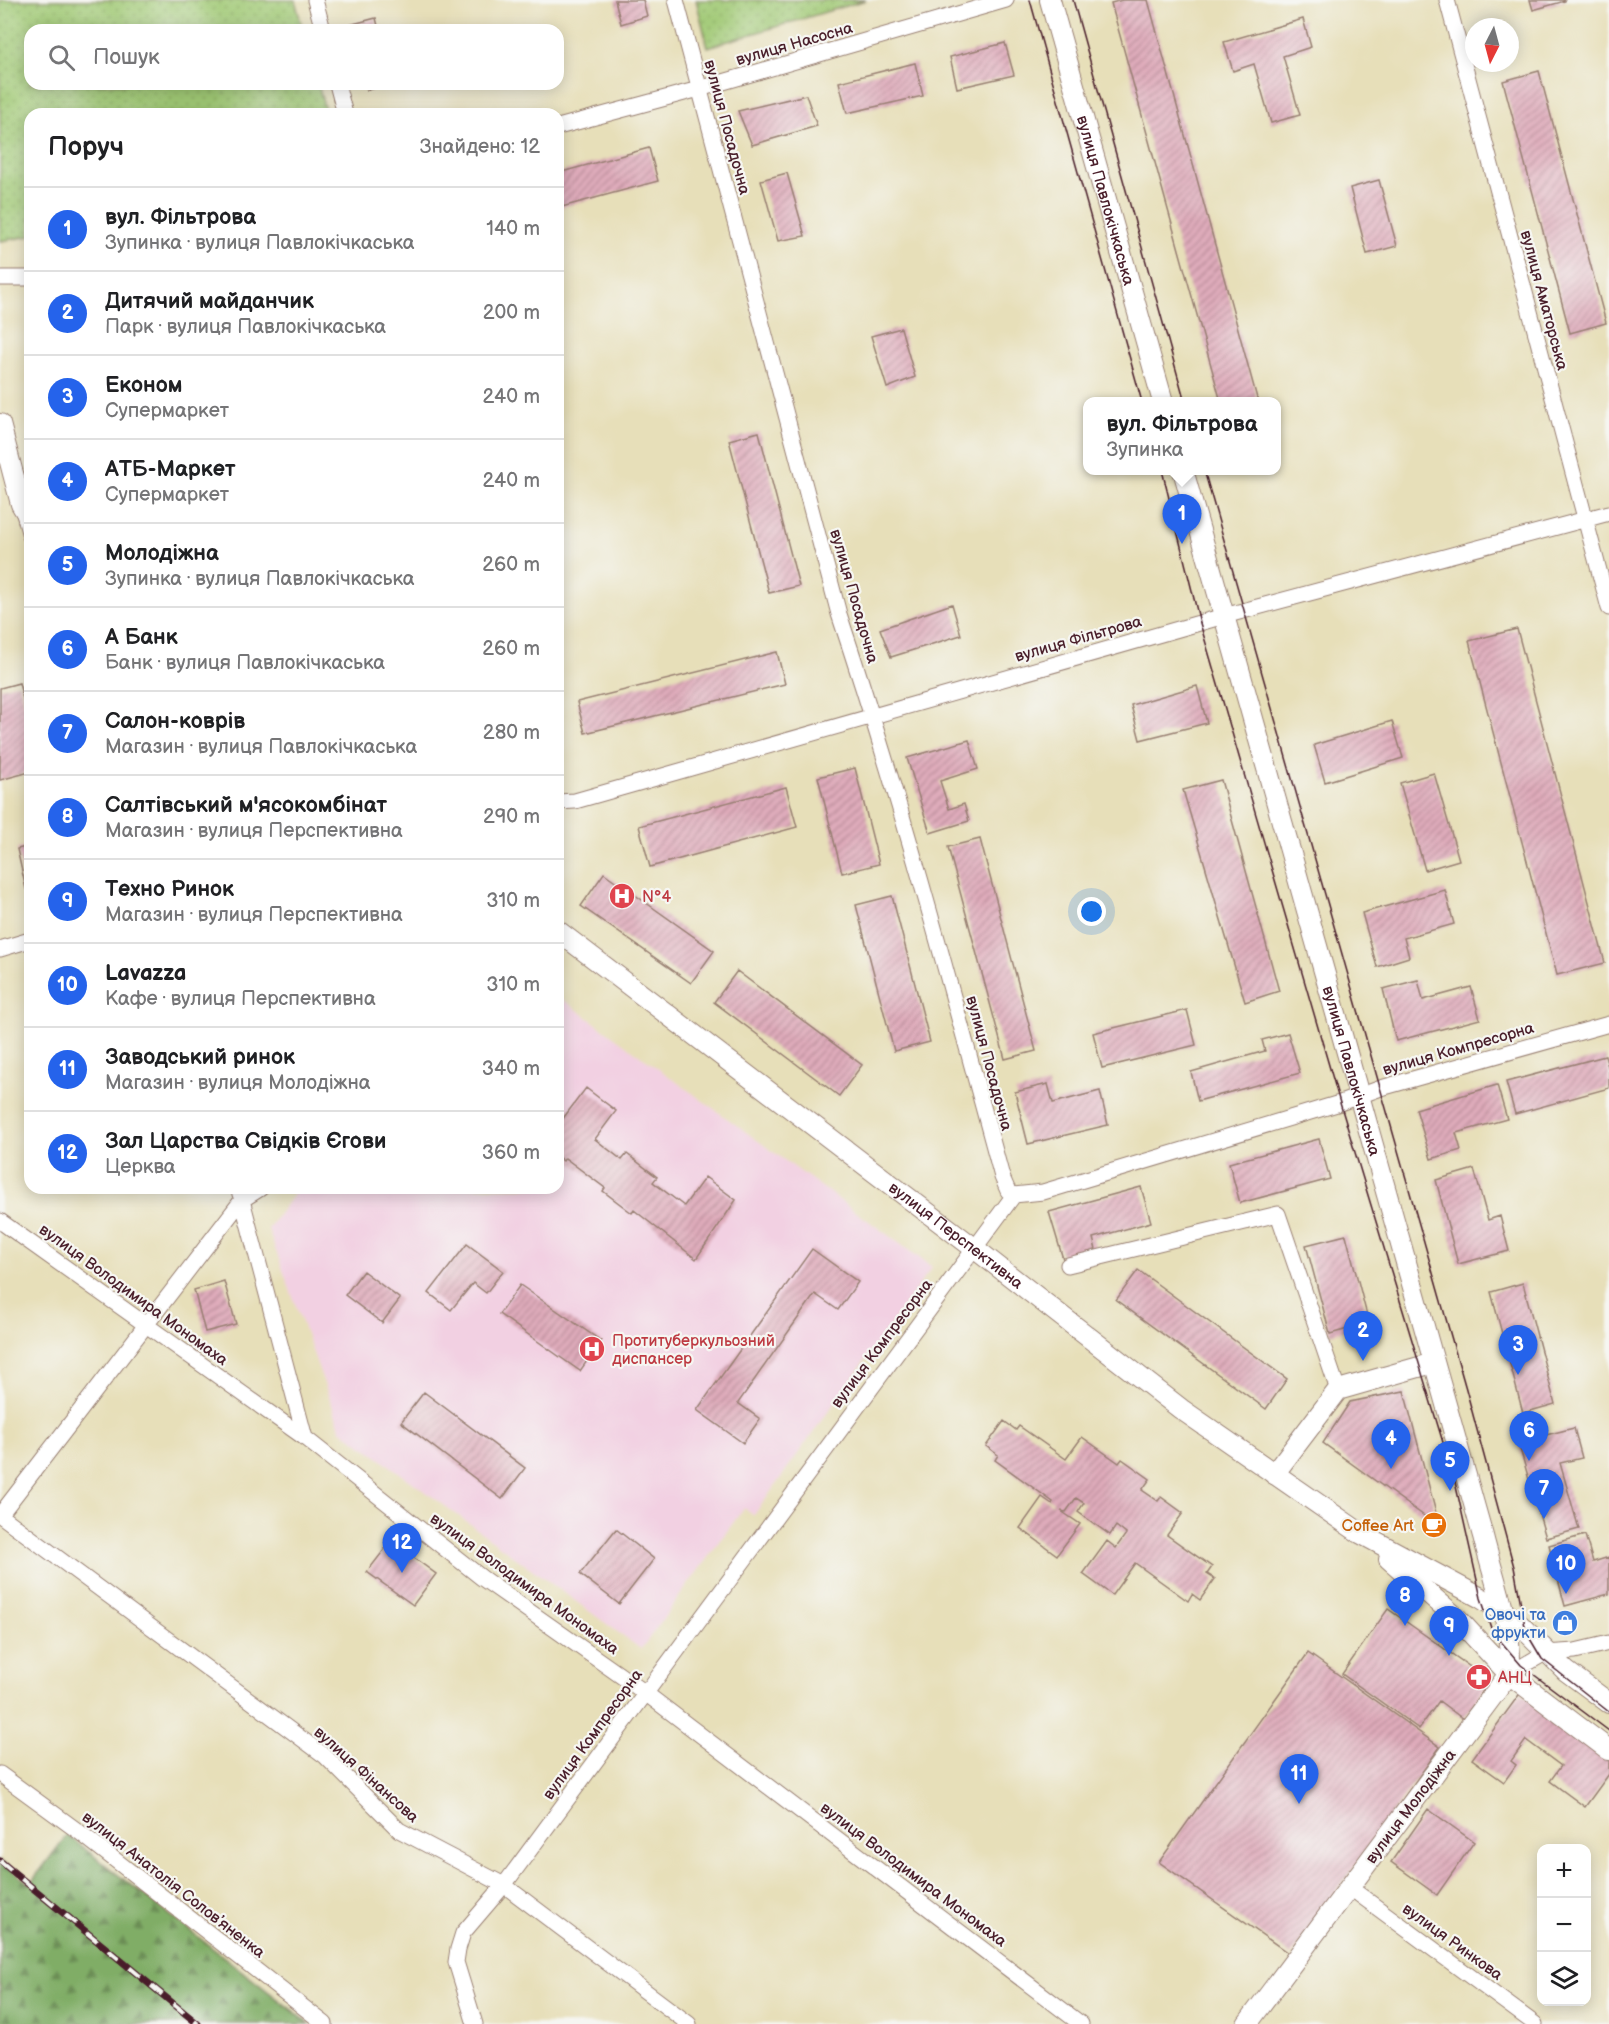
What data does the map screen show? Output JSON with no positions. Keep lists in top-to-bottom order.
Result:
{
  "streets": {
    "street": [
      "вулиця Насосна",
      "вулиця Посадочна",
      "вулиця Павлокічкаська",
      "вулиця Аматорська",
      "вулиця Фільтрова",
      "вулиця Компресорна",
      "вулиця Перспективна",
      "вулиця Володимира Мономаха",
      "вулиця Фінансова",
      "вулиця Молодіжна",
      "вулиця Анатолія Соловʼяненка",
      "вулиця Ринкова"
    ]
  },
  "crossings": [
    ["вулиця Насосна", "вулиця Посадочна"],
    ["вулиця Посадочна", "вулиця Фільтрова"],
    ["вулиця Посадочна", "вулиця Компресорна"],
    ["вулиця Павлокічкаська", "вулиця Фільтрова"],
    ["вулиця Павлокічкаська", "вулиця Компресорна"],
    ["вулиця Павлокічкаська", "вулиця Перспективна"],
    ["вулиця Павлокічкаська", "вулиця Молодіжна"],
    ["вулиця Аматорська", "вулиця Фільтрова"],
    ["вулиця Компресорна", "вулиця Перспективна"],
    ["вулиця Компресорна", "вулиця Володимира Мономаха"],
    ["вулиця Компресорна", "вулиця Фінансова"],
    ["вулиця Перспективна", "вулиця Молодіжна"],
    ["вулиця Молодіжна", "вулиця Ринкова"]
  ],
  "places": {
    "hospital": ["N°4", "Протитуберкульозний диспансер"],
    "cafe": ["Coffee Art"],
    "shop": ["Овочі та фрукти"],
    "pharmacy": ["АНЦ"]
  },
  "north": "bottom",
  "page": {
    "search": "Пошук",
    "heading": ["Поруч", "Знайдено: 12"],
    "list": [
      {
        "mark": "1",
        "name": "вул. Фільтрова",
        "note": "Зупинка · вулиця Павлокічкаська",
        "value": "140 m"
      },
      {
        "mark": "2",
        "name": "Дитячий майданчик",
        "note": "Парк · вулиця Павлокічкаська",
        "value": "200 m"
      },
      {
        "mark": "3",
        "name": "Економ",
        "note": "Супермаркет",
        "value": "240 m"
      },
      {
        "mark": "4",
        "name": "АТБ-Маркет",
        "note": "Супермаркет",
        "value": "240 m"
      },
      {
        "mark": "5",
        "name": "Молодіжна",
        "note": "Зупинка · вулиця Павлокічкаська",
        "value": "260 m"
      },
      {
        "mark": "6",
        "name": "А Банк",
        "note": "Банк · вулиця Павлокічкаська",
        "value": "260 m"
      },
      {
        "mark": "7",
        "name": "Салон-коврів",
        "note": "Магазин · вулиця Павлокічкаська",
        "value": "280 m"
      },
      {
        "mark": "8",
        "name": "Салтівський м'ясокомбінат",
        "note": "Магазин · вулиця Перспективна",
        "value": "290 m"
      },
      {
        "mark": "9",
        "name": "Техно Ринок",
        "note": "Магазин · вулиця Перспективна",
        "value": "310 m"
      },
      {
        "mark": "10",
        "name": "Lavazza",
        "note": "Кафе · вулиця Перспективна",
        "value": "310 m"
      },
      {
        "mark": "11",
        "name": "Заводський ринок",
        "note": "Магазин · вулиця Молодіжна",
        "value": "340 m"
      },
      {
        "mark": "12",
        "name": "Зал Царства Свідків Єгови",
        "note": "Церква",
        "value": "360 m"
      }
    ],
    "popup": ["вул. Фільтрова", "Зупинка"],
    "pins": [
      "1",
      "2",
      "3",
      "6",
      "4",
      "5",
      "7",
      "12",
      "10",
      "8",
      "9",
      "11"
    ],
    "map_buttons": ["+", "−"]
  }
}
